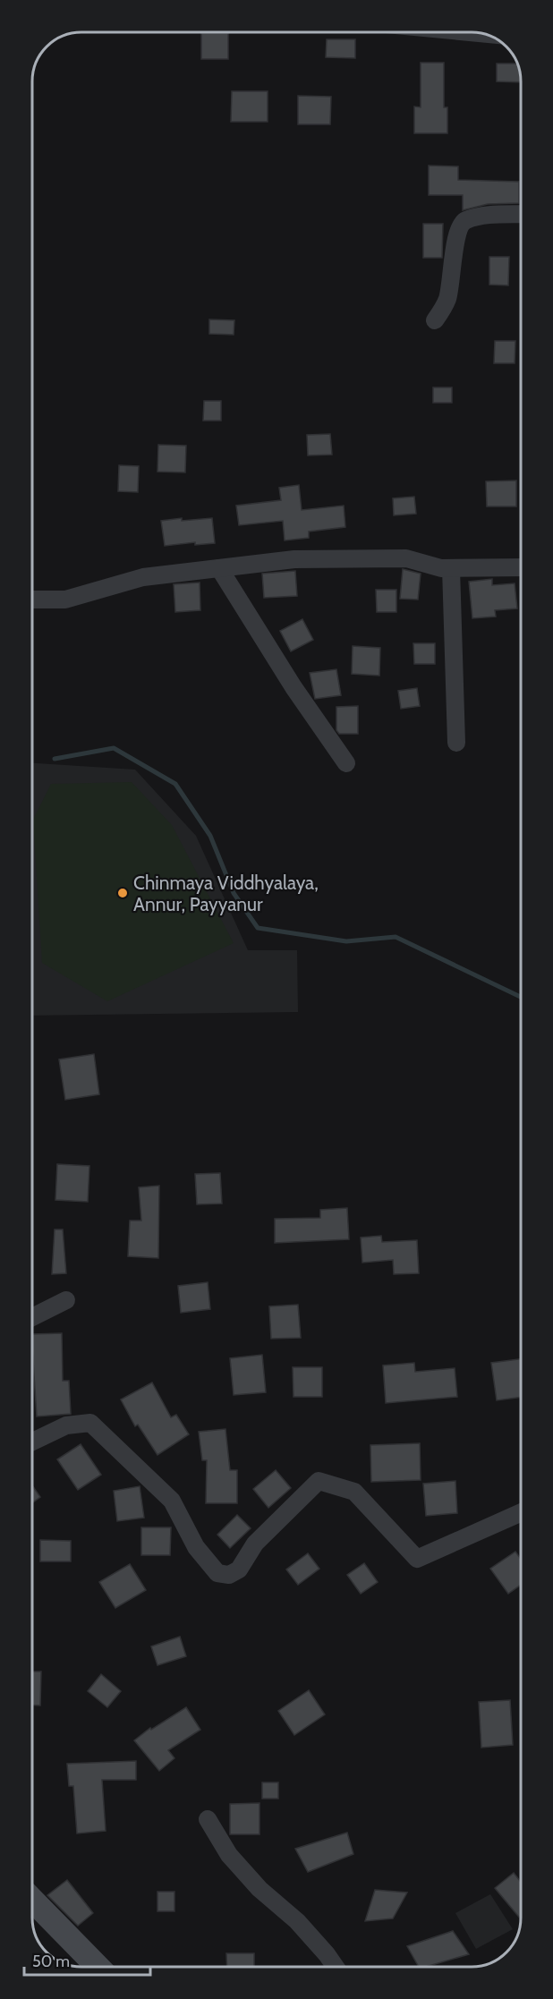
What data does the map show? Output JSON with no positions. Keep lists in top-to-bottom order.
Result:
{
  "places": ["Chinmaya Viddhyalaya, Annur, Payyanur"],
  "scale_bar": "50 m"
}
